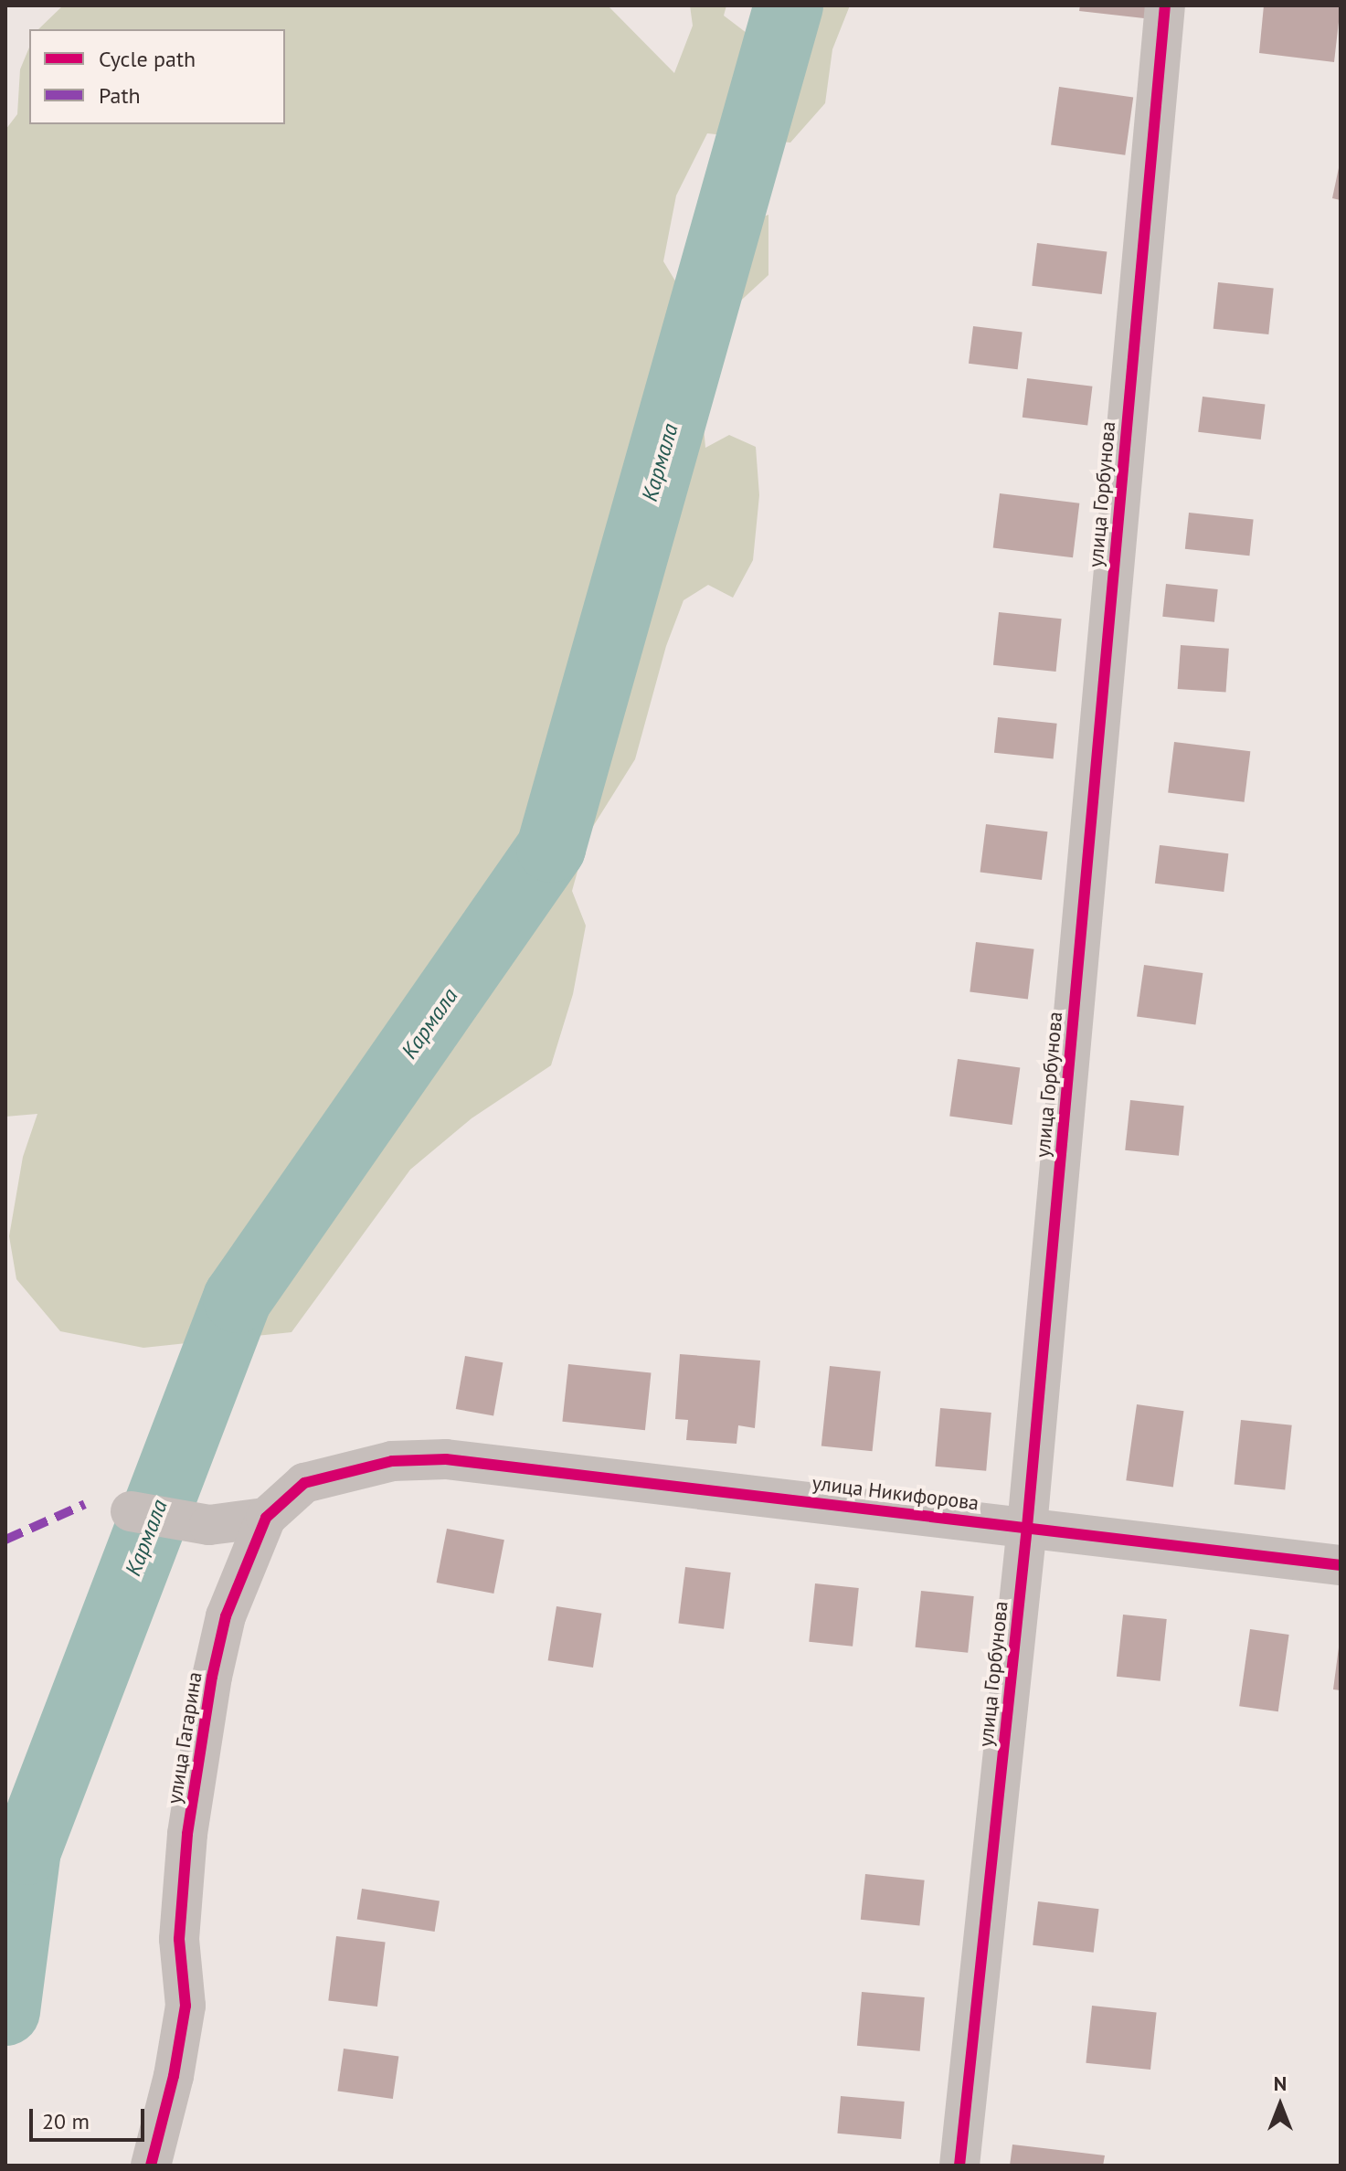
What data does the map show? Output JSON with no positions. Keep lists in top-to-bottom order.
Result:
{
  "streets": {
    "street": ["улица Горбунова", "улица Никифорова", "улица Гагарина"]
  },
  "crossings": [
    ["улица Горбунова", "улица Никифорова"],
    ["улица Никифорова", "улица Гагарина"]
  ],
  "water": ["Кармала"],
  "legend": ["Cycle path", "Path"],
  "scale_bar": "20 m",
  "north": "top"
}
